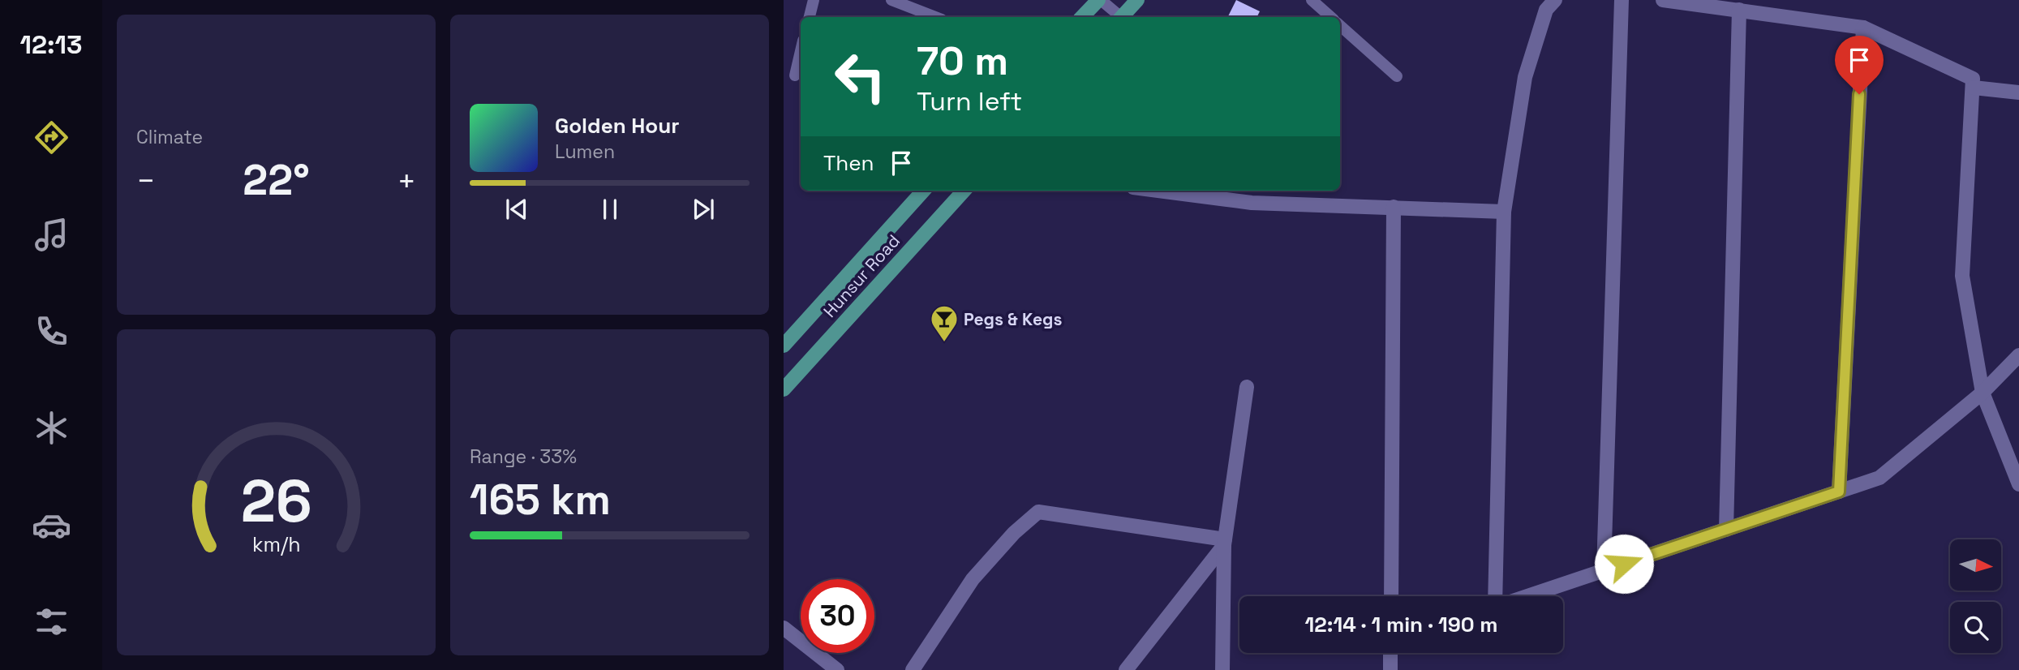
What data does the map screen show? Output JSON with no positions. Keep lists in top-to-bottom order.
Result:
{
  "streets": {
    "main road": ["Hunsur Road"]
  },
  "places": {
    "bar": ["Pegs & Kegs"]
  },
  "north": "right",
  "page": {
    "tabs": "12:13",
    "tile": [
      "Climate",
      ["Range · 33%", "165 km"]
    ],
    "turn": ["70 m", "Turn left"],
    "song": ["Golden Hour", "Lumen"],
    "then": "Then",
    "heat": ["−", "22°", "+"],
    "limit": "30",
    "trip": "12:14 · 1 min · 190 m",
    "gauge": ["26", "km/h"]
  }
}
